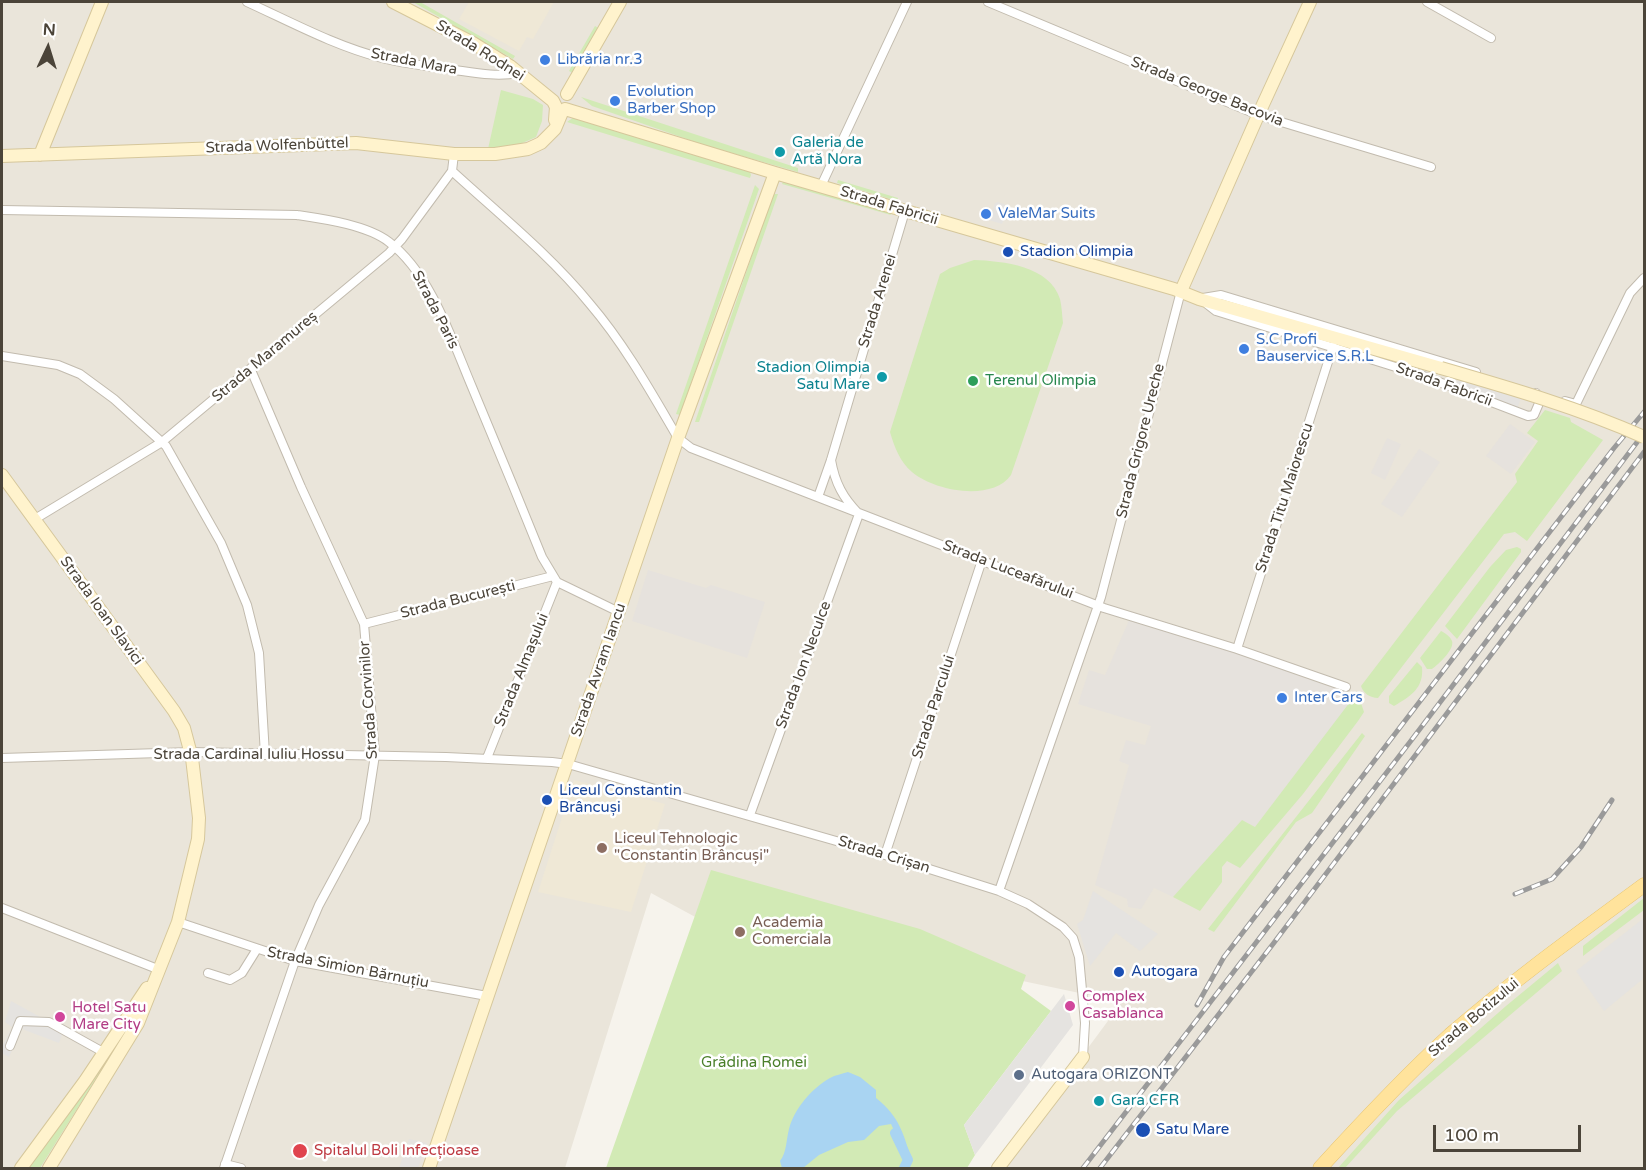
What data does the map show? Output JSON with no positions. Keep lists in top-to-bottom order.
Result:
{
  "streets": {
    "main road": [
      "Strada Rodnei",
      "Strada Wolfenbüttel",
      "Strada Fabricii",
      "Strada Grigore Ureche",
      "Strada Ioan Slavici",
      "Strada Avram Iancu",
      "Strada Botizului"
    ],
    "street": [
      "Strada Mara",
      "Strada George Bacovia",
      "Strada Arenei",
      "Strada Paris",
      "Strada Maramureș",
      "Strada Titu Maiorescu",
      "Strada Luceafărului",
      "Strada București",
      "Strada Ion Neculce",
      "Strada Almașului",
      "Strada Corvinilor",
      "Strada Parcului",
      "Strada Cardinal Iuliu Hossu",
      "Strada Crișan",
      "Strada Simion Bărnuțiu"
    ]
  },
  "crossings": [
    ["Strada Rodnei", "Strada Mara"],
    ["Strada Rodnei", "Strada Wolfenbüttel"],
    ["Strada Rodnei", "Strada Fabricii"],
    ["Strada George Bacovia", "Strada Grigore Ureche"],
    ["Strada Wolfenbüttel", "Strada Fabricii"],
    ["Strada Fabricii", "Strada Arenei"],
    ["Strada Fabricii", "Strada Grigore Ureche"],
    ["Strada Fabricii", "Strada Titu Maiorescu"],
    ["Strada Fabricii", "Strada Avram Iancu"],
    ["Strada Arenei", "Strada Luceafărului"],
    ["Strada Paris", "Strada Maramureș"],
    ["Strada Paris", "Strada București"],
    ["Strada Paris", "Strada Almașului"],
    ["Strada Maramureș", "Strada Ioan Slavici"],
    ["Strada Maramureș", "Strada Corvinilor"],
    ["Strada Grigore Ureche", "Strada Luceafărului"],
    ["Strada Grigore Ureche", "Strada Crișan"],
    ["Strada Titu Maiorescu", "Strada Luceafărului"],
    ["Strada Luceafărului", "Strada Ion Neculce"],
    ["Strada Luceafărului", "Strada Avram Iancu"],
    ["Strada Luceafărului", "Strada Parcului"],
    ["Strada București", "Strada Almașului"],
    ["Strada București", "Strada Corvinilor"],
    ["Strada Ioan Slavici", "Strada Cardinal Iuliu Hossu"],
    ["Strada Ioan Slavici", "Strada Simion Bărnuțiu"],
    ["Strada Ion Neculce", "Strada Crișan"],
    ["Strada Almașului", "Strada Cardinal Iuliu Hossu"],
    ["Strada Avram Iancu", "Strada Cardinal Iuliu Hossu"],
    ["Strada Avram Iancu", "Strada Crișan"],
    ["Strada Avram Iancu", "Strada Simion Bărnuțiu"],
    ["Strada Corvinilor", "Strada Cardinal Iuliu Hossu"],
    ["Strada Corvinilor", "Strada Simion Bărnuțiu"],
    ["Strada Parcului", "Strada Crișan"],
    ["Strada Cardinal Iuliu Hossu", "Strada Crișan"]
  ],
  "parks": ["Grădina Romei"],
  "places": [
    "Librăria nr.3",
    "Evolution Barber Shop",
    "Galeria de Artă Nora",
    "ValeMar Suits",
    "Stadion Olimpia",
    "S.C Profi Bauservice S.R.L",
    "Stadion Olimpia Satu Mare",
    "Terenul Olimpia",
    "Inter Cars",
    "Liceul Constantin Brâncuși",
    "Liceul Tehnologic \"Constantin Brâncuși\"",
    "Academia Comerciala",
    "Autogara",
    "Complex Casablanca",
    "Hotel Satu Mare City",
    "Autogara ORIZONT",
    "Gara CFR",
    "Satu Mare",
    "Spitalul Boli Infecțioase"
  ],
  "scale_bar": "100 m",
  "north": "top"
}
